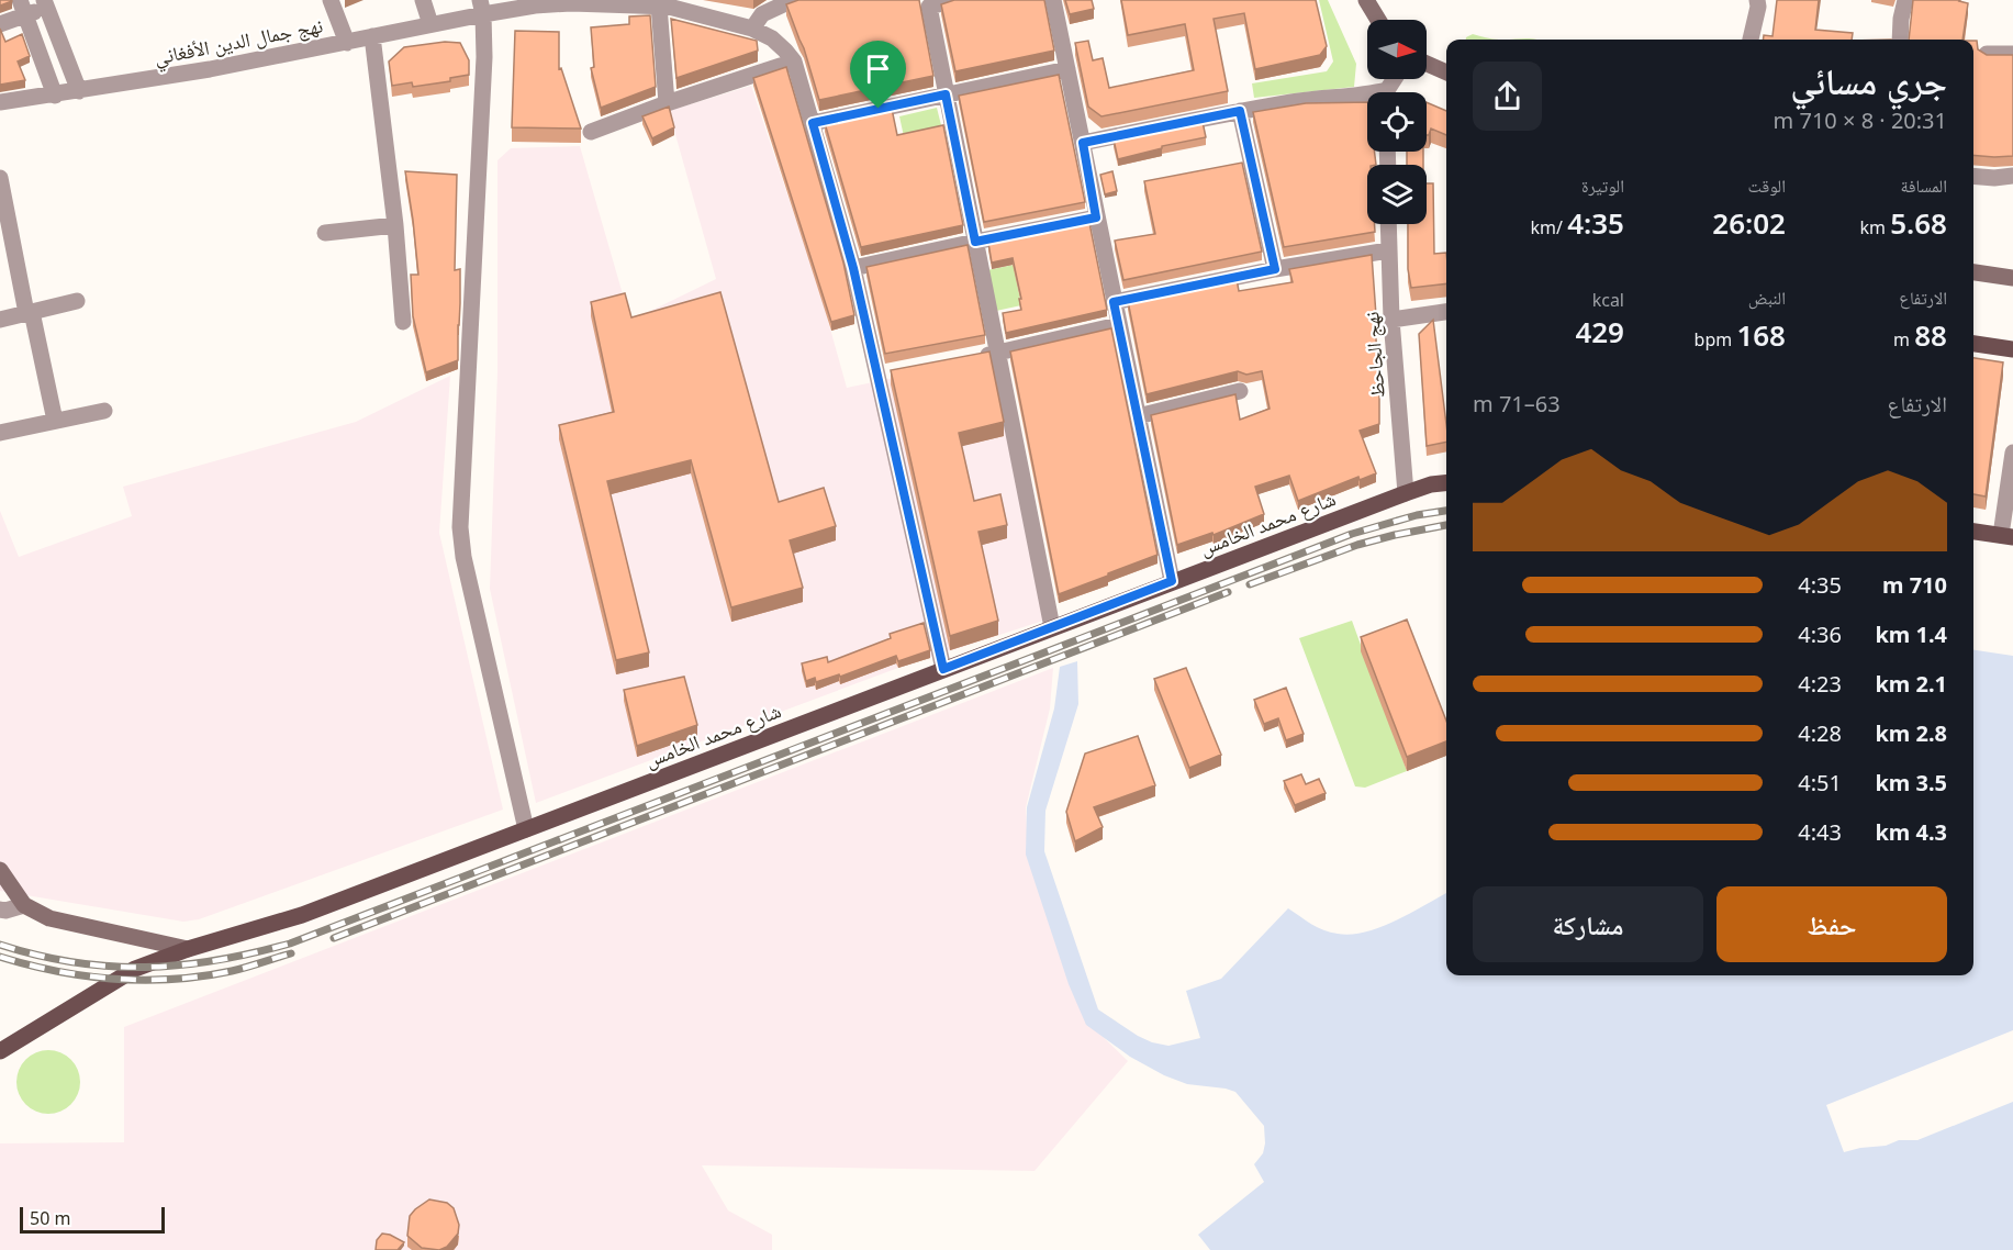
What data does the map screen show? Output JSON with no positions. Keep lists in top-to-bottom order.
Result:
{
  "streets": {
    "main road": ["شارع محمد الخامس"],
    "street": ["نهج جمال الدين الأفغاني", "نهج الجاحظ"]
  },
  "crossings": [
    ["نهج الجاحظ", "شارع محمد الخامس"]
  ],
  "scale_bar": "50 m",
  "north": "right",
  "page": {
    "heading": ["جري مسائي", "20:31 · 8 × 710 m"],
    "stats": [
      ["المسافة", "5.68 km"],
      ["الوقت", "26:02"],
      ["الوتيرة", "4:35 /km"],
      ["الارتفاع", "88 m"],
      ["النبض", "168 bpm"],
      ["kcal", "429"]
    ],
    "chart": ["الارتفاع", "63–71 m"],
    "list": [
      {
        "name": "710 m",
        "note": "4:35"
      },
      {
        "name": "1.4 km",
        "note": "4:36"
      },
      {
        "name": "2.1 km",
        "note": "4:23"
      },
      {
        "name": "2.8 km",
        "note": "4:28"
      },
      {
        "name": "3.5 km",
        "note": "4:51"
      },
      {
        "name": "4.3 km",
        "note": "4:43"
      }
    ],
    "buttons": ["حفظ", "مشاركة"],
    "scale": "50 m"
  }
}
